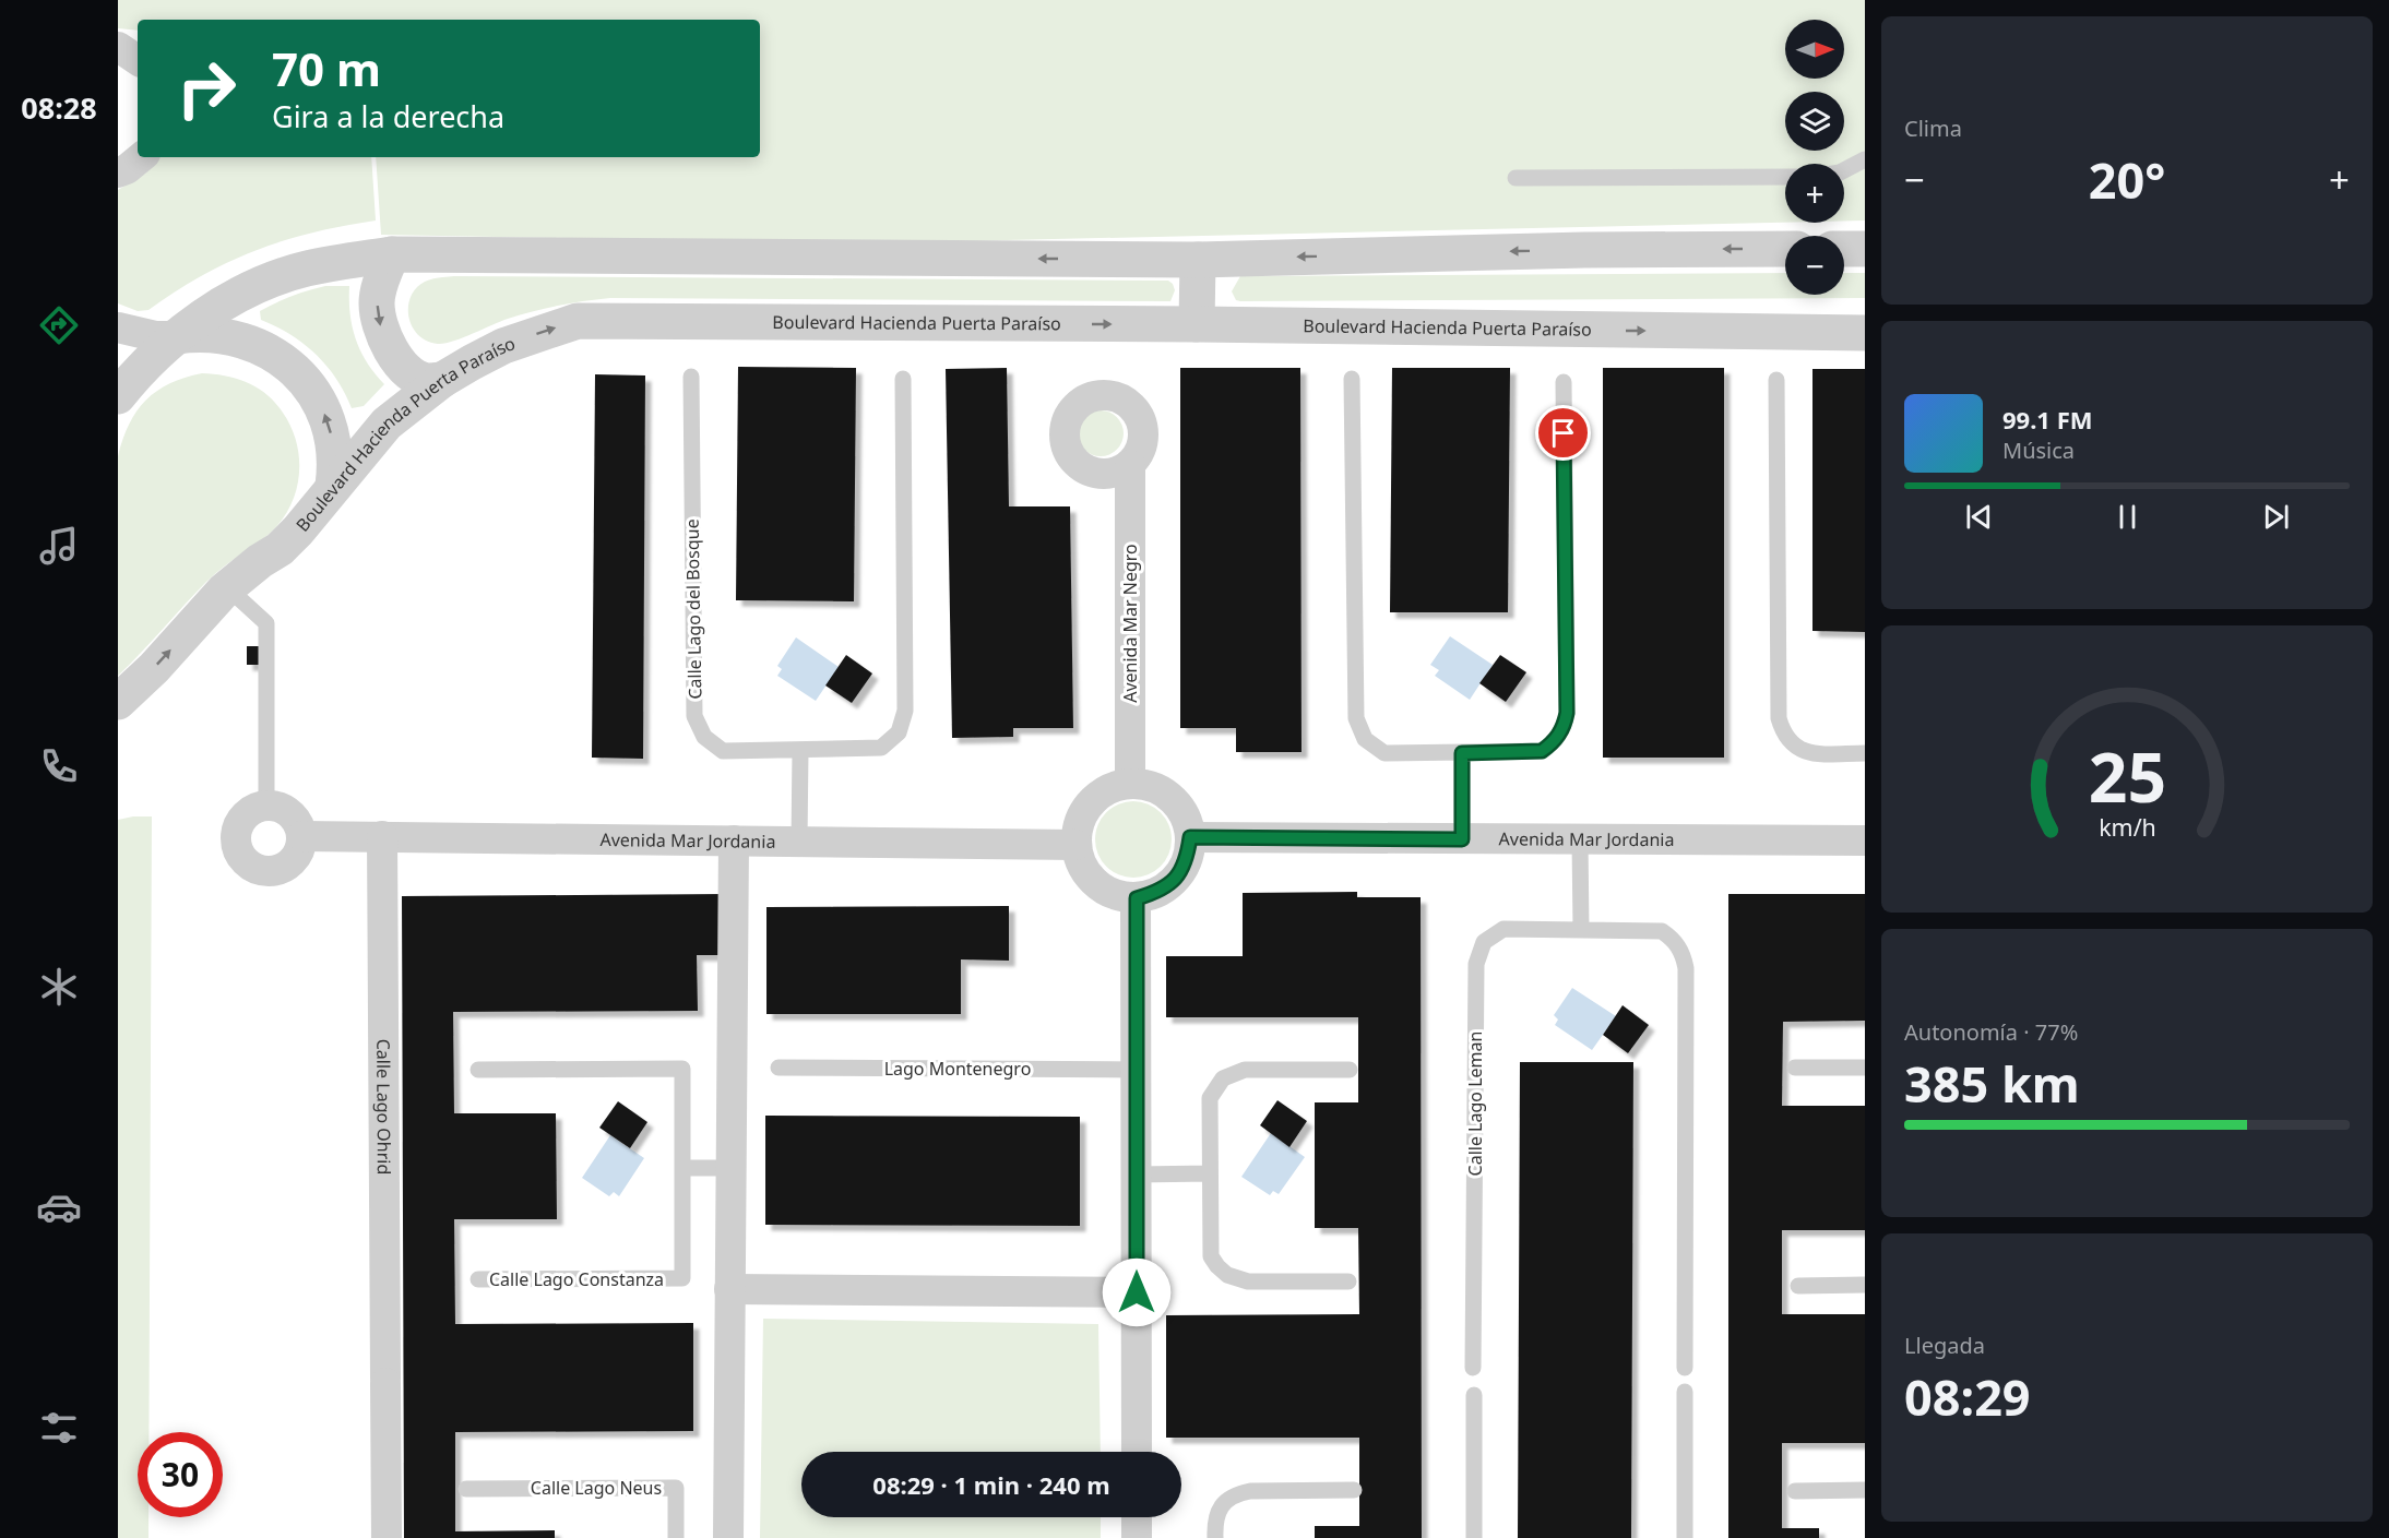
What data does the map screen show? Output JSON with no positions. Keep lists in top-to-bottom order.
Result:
{
  "streets": {
    "street": [
      "Boulevard Hacienda Puerta Paraíso",
      "Avenida Mar Negro",
      "Avenida Mar Jordania",
      "Calle Lago Ohrid"
    ],
    "lane": [
      "Calle Lago del Bosque",
      "Lago Montenegro",
      "Calle Lago Leman",
      "Calle Lago Constanza",
      "Calle Lago Neus"
    ]
  },
  "crossings": [
    ["Avenida Mar Negro", "Avenida Mar Jordania"],
    ["Avenida Mar Jordania", "Calle Lago Ohrid"]
  ],
  "north": "right",
  "page": {
    "tabs": "08:28",
    "tile": [
      "Clima",
      ["Autonomía · 77%", "385 km"],
      ["Llegada", "08:29"]
    ],
    "map_buttons": ["+", "−"],
    "turn": ["70 m", "Gira a la derecha"],
    "heat": ["−", "20°", "+"],
    "song": ["99.1 FM", "Música"],
    "limit": "30",
    "trip": "08:29 · 1 min · 240 m",
    "gauge": ["25", "km/h"]
  }
}
